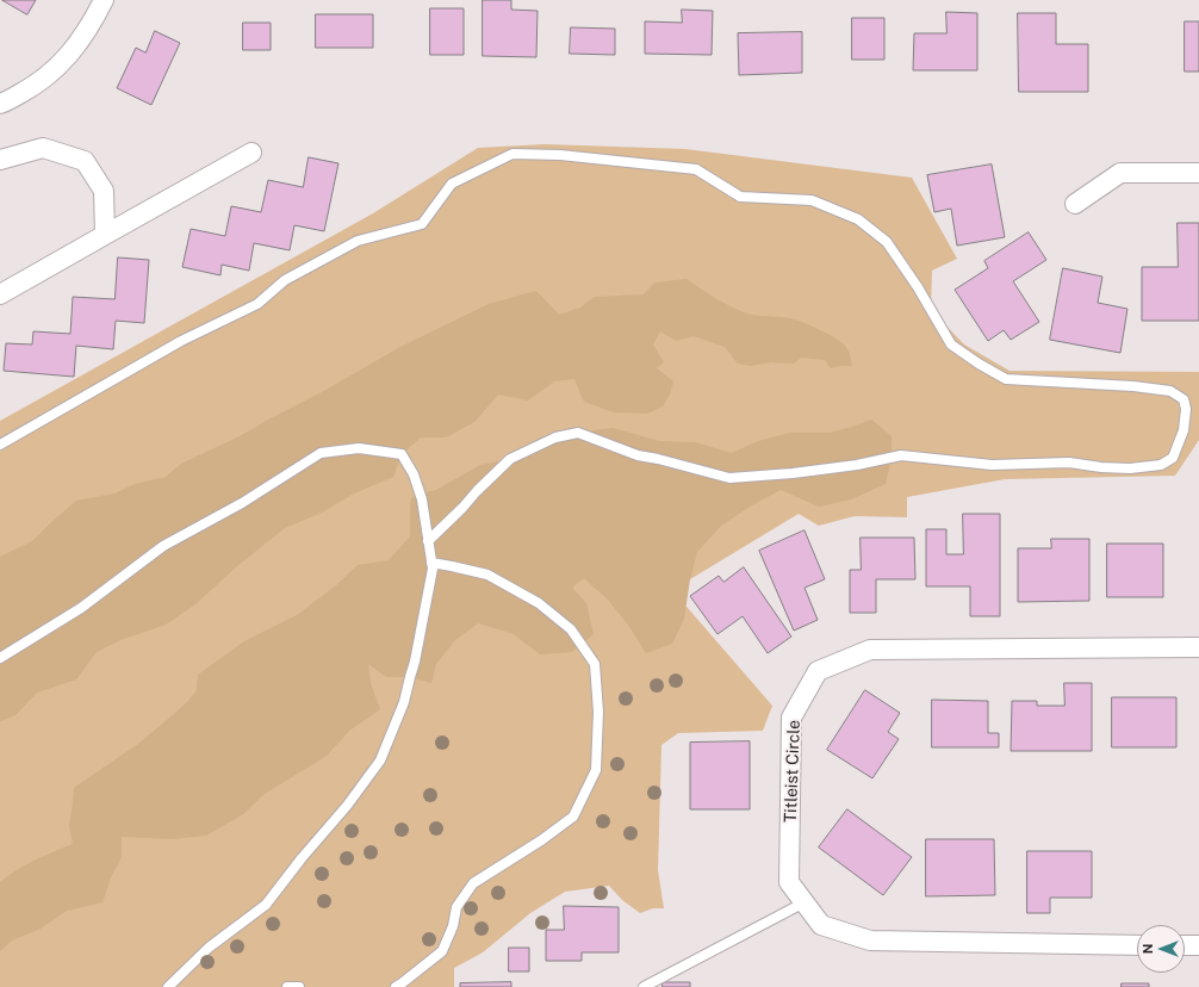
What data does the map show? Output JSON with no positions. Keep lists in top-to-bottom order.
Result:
{
  "streets": {
    "street": ["Titleist Circle"]
  },
  "north": "left"
}
